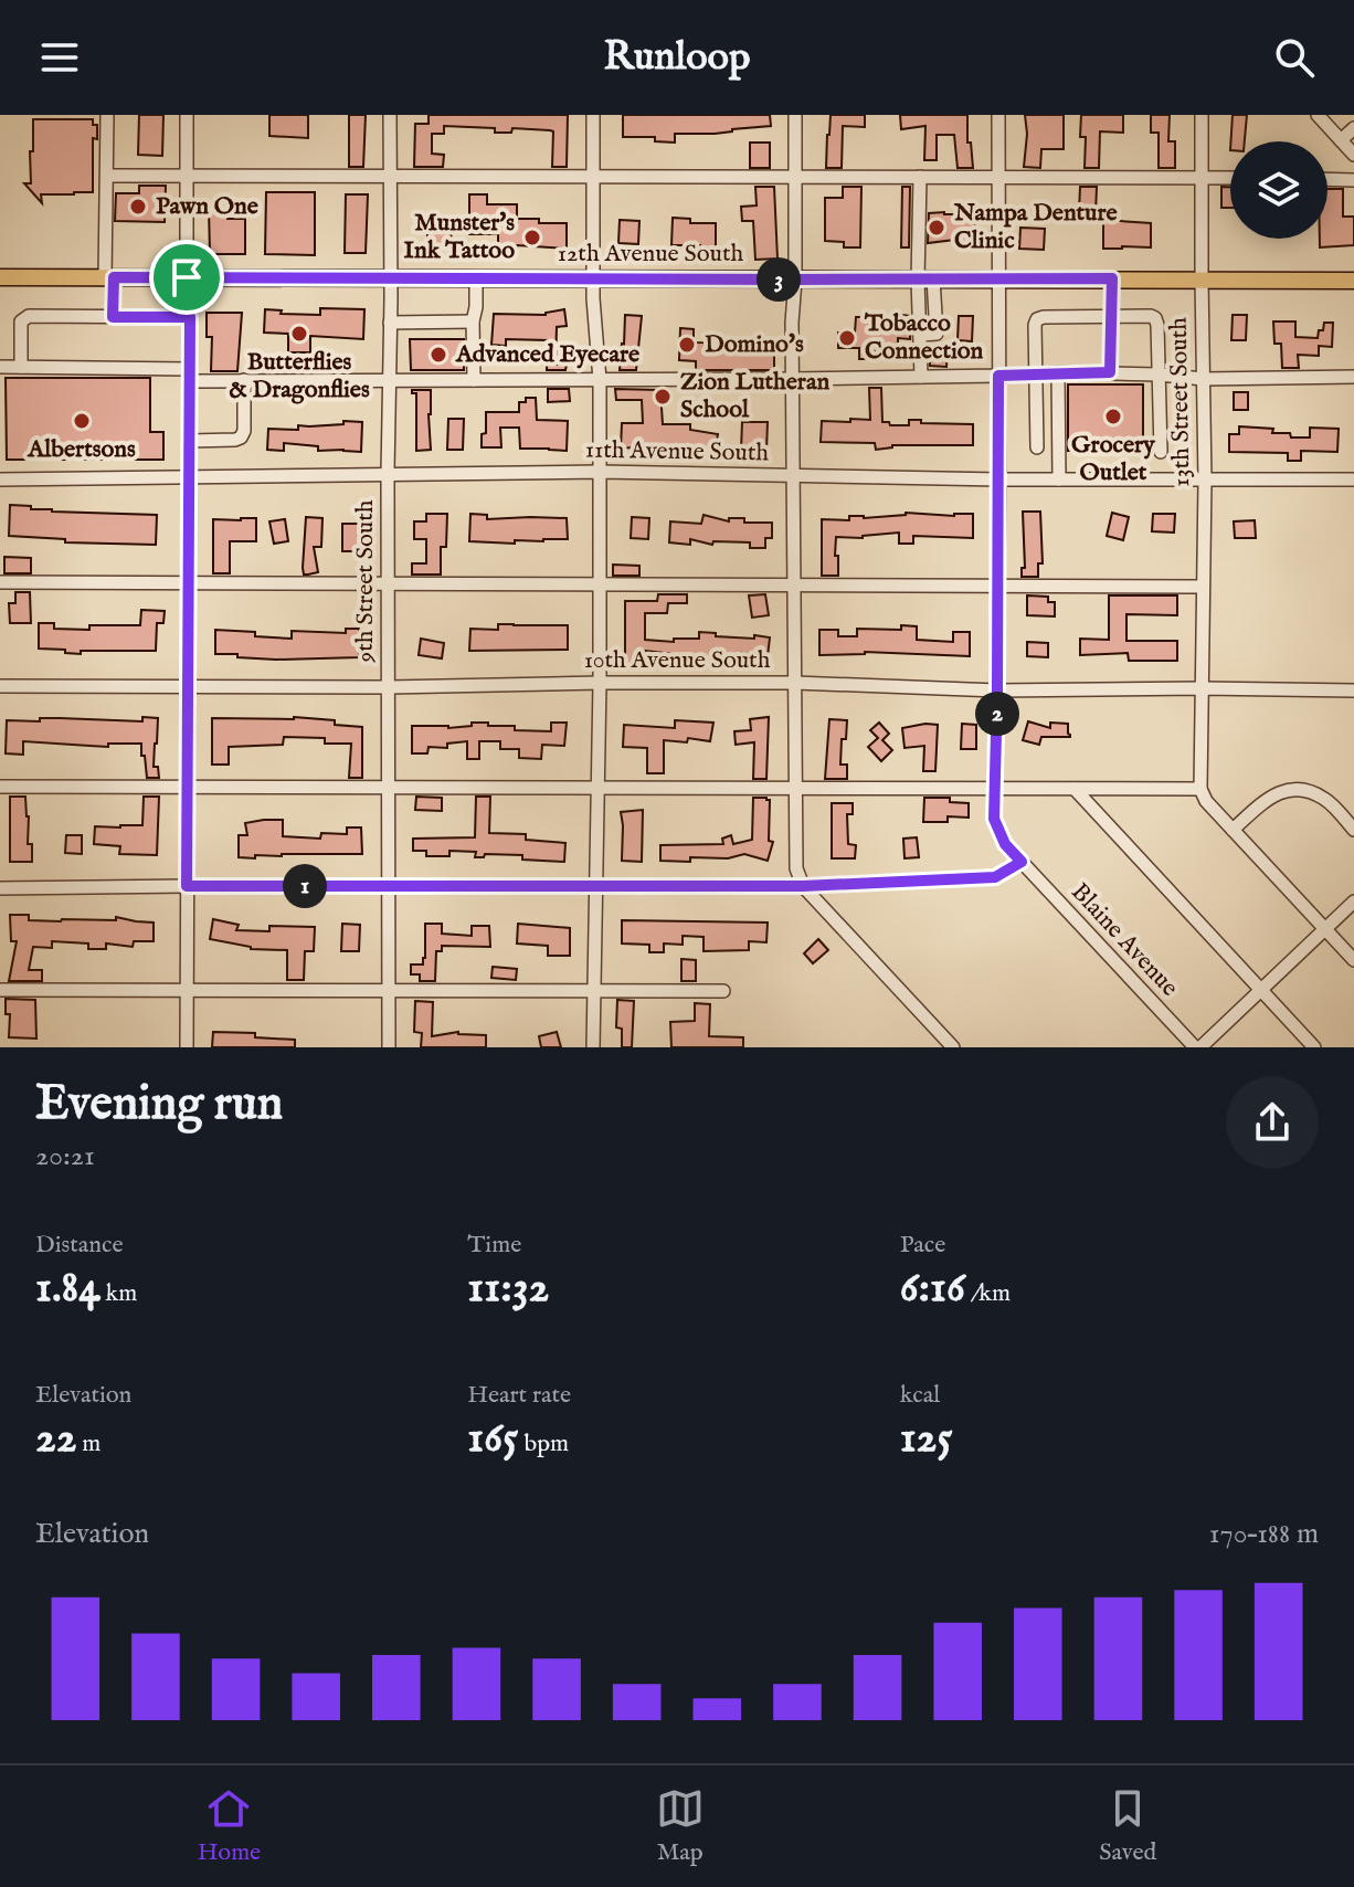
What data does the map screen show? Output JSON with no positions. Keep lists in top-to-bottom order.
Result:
{
  "streets": {
    "main road": ["12th Avenue South"],
    "street": [
      "13th Street South",
      "11th Avenue South",
      "9th Street South",
      "10th Avenue South",
      "Blaine Avenue"
    ]
  },
  "crossings": [
    ["12th Avenue South", "13th Street South"],
    ["12th Avenue South", "9th Street South"],
    ["12th Avenue South", "Blaine Avenue"],
    ["13th Street South", "11th Avenue South"],
    ["13th Street South", "10th Avenue South"],
    ["11th Avenue South", "9th Street South"],
    ["11th Avenue South", "Blaine Avenue"],
    ["9th Street South", "10th Avenue South"],
    ["10th Avenue South", "Blaine Avenue"]
  ],
  "places": [
    "Pawn One",
    "Nampa Denture Clinic",
    "Munster's Ink Tattoo",
    "Butterflies & Dragonflies",
    "Tobacco Connection",
    "Domino's",
    "Advanced Eyecare",
    "Zion Lutheran School",
    "Grocery Outlet",
    "Albertsons"
  ],
  "page": {
    "header": "Runloop",
    "pins": ["3", "2", "1"],
    "heading": ["Evening run", "20:21"],
    "stats": [
      ["Distance", "1.84 km"],
      ["Time", "11:32"],
      ["Pace", "6:16 /km"],
      ["Elevation", "22 m"],
      ["Heart rate", "165 bpm"],
      ["kcal", "125"]
    ],
    "chart": ["Elevation", "170–188 m"],
    "tabs": ["Home", "Map", "Saved"]
  }
}
